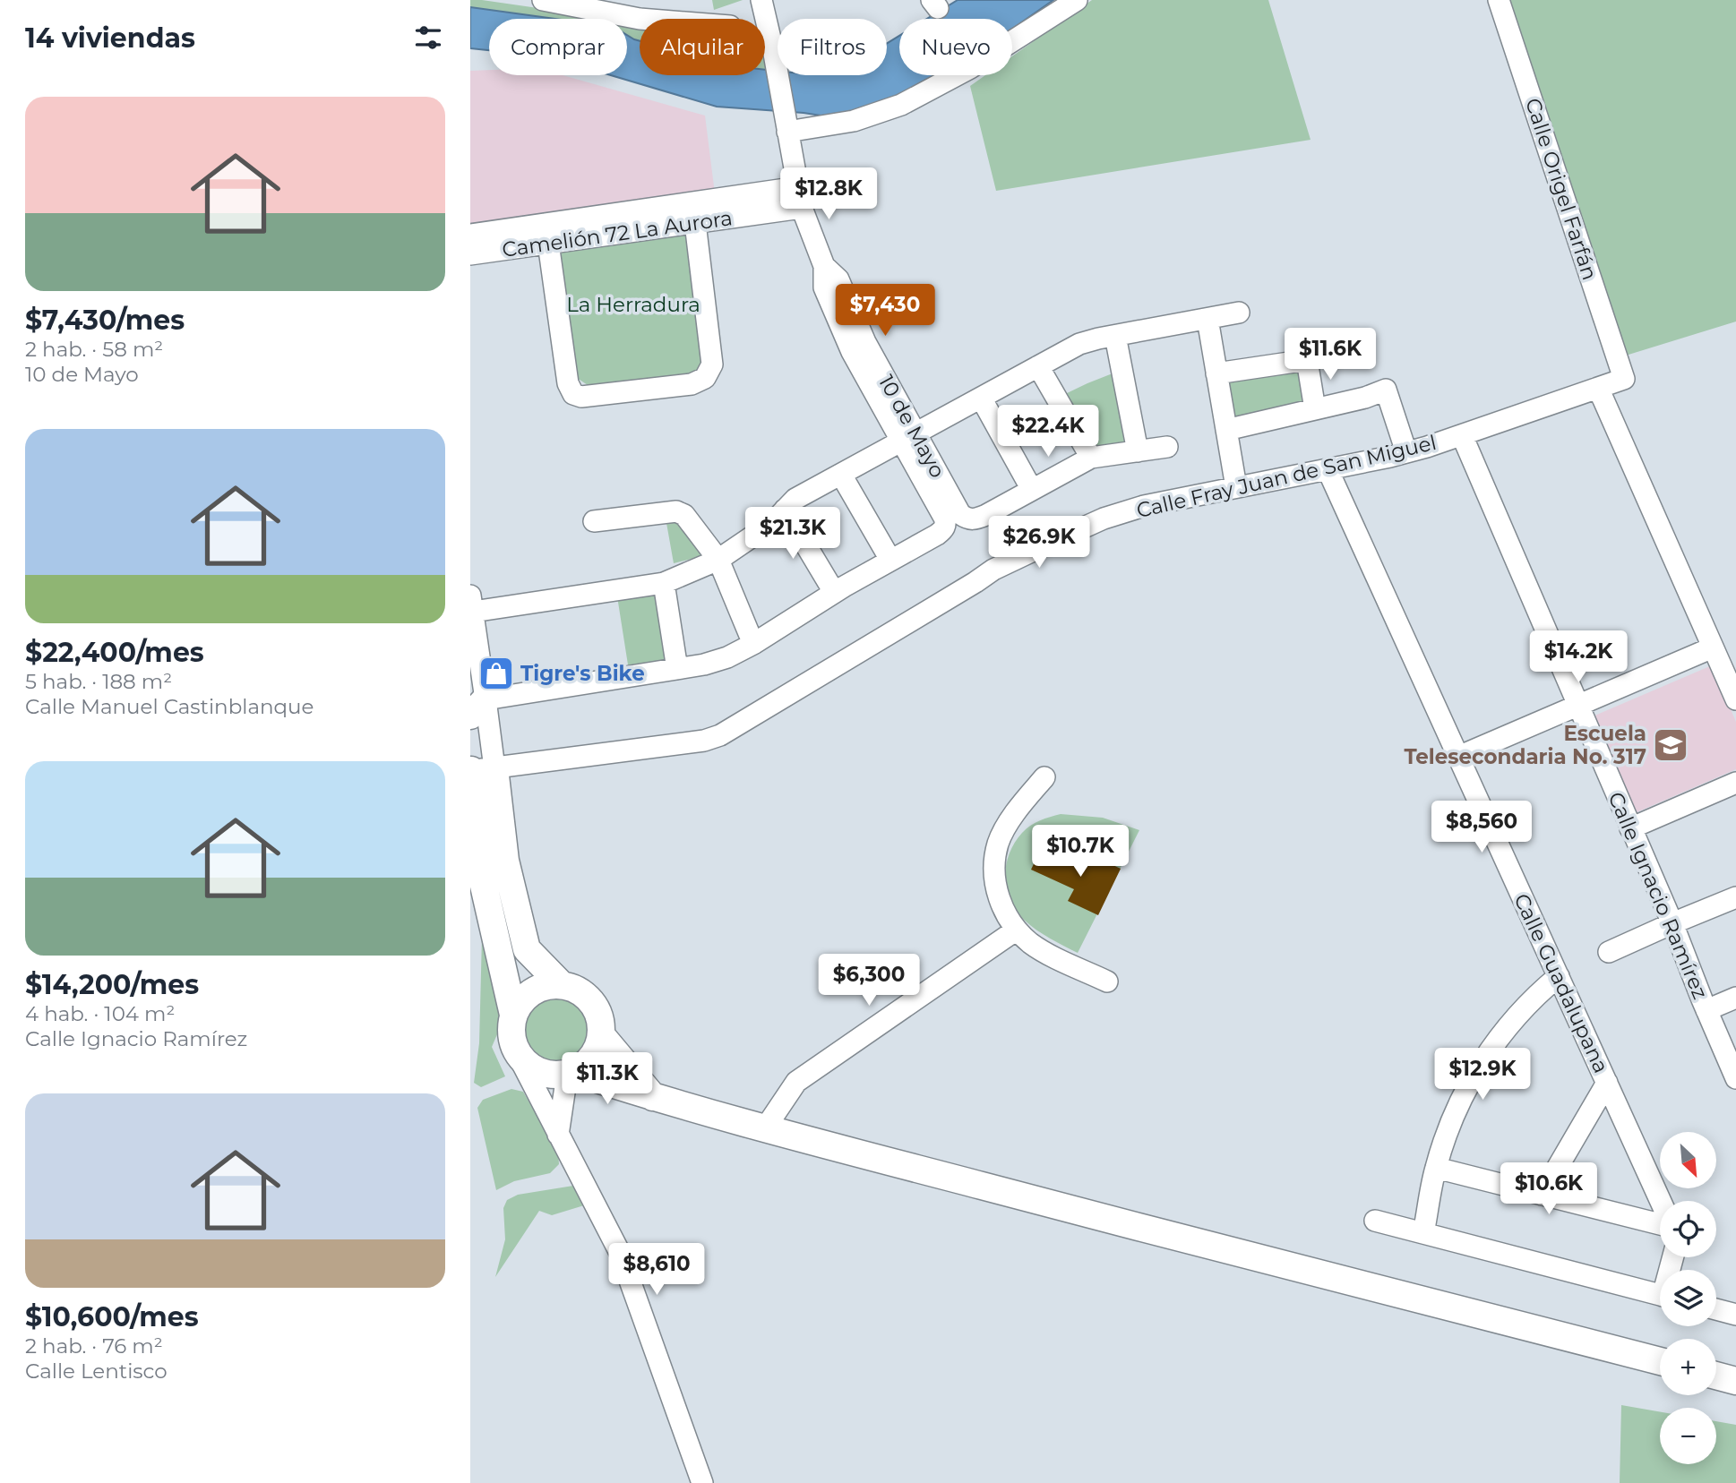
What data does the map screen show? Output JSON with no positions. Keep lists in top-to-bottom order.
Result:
{
  "streets": {
    "street": [
      "Calle Origel Farfán",
      "Camelión 72 La Aurora",
      "10 de Mayo",
      "Calle Fray Juan de San Miguel",
      "Calle Ignacio Ramírez",
      "Calle Guadalupana"
    ]
  },
  "crossings": [
    ["Calle Origel Farfán", "Calle Fray Juan de San Miguel"],
    ["Camelión 72 La Aurora", "10 de Mayo"],
    ["Calle Fray Juan de San Miguel", "Calle Ignacio Ramírez"],
    ["Calle Fray Juan de San Miguel", "Calle Guadalupana"]
  ],
  "parks": ["La Herradura"],
  "places": {
    "shop": ["Tigre's Bike"],
    "school or university": ["Escuela Telesecondaria No. 317"]
  },
  "north": "bottom right",
  "page": {
    "heading": "14 viviendas",
    "chip": [
      "Comprar",
      "Alquilar",
      "Filtros",
      "Nuevo"
    ],
    "list": [
      {
        "name": "$7,430/mes",
        "note": "2 hab. · 58 m² · 10 de Mayo"
      },
      {
        "name": "$22,400/mes",
        "note": "5 hab. · 188 m² · Calle Manuel Castinblanque"
      },
      {
        "name": "$14,200/mes",
        "note": "4 hab. · 104 m² · Calle Ignacio Ramírez"
      },
      {
        "name": "$10,600/mes",
        "note": "2 hab. · 76 m² · Calle Lentisco"
      }
    ],
    "price": [
      "$12.8K",
      "$7,430",
      "$11.6K",
      "$22.4K",
      "$21.3K",
      "$26.9K",
      "$14.2K",
      "$8,560",
      "$10.7K",
      "$6,300",
      "$12.9K",
      "$11.3K",
      "$10.6K",
      "$8,610"
    ],
    "map_buttons": ["+", "−"]
  }
}
